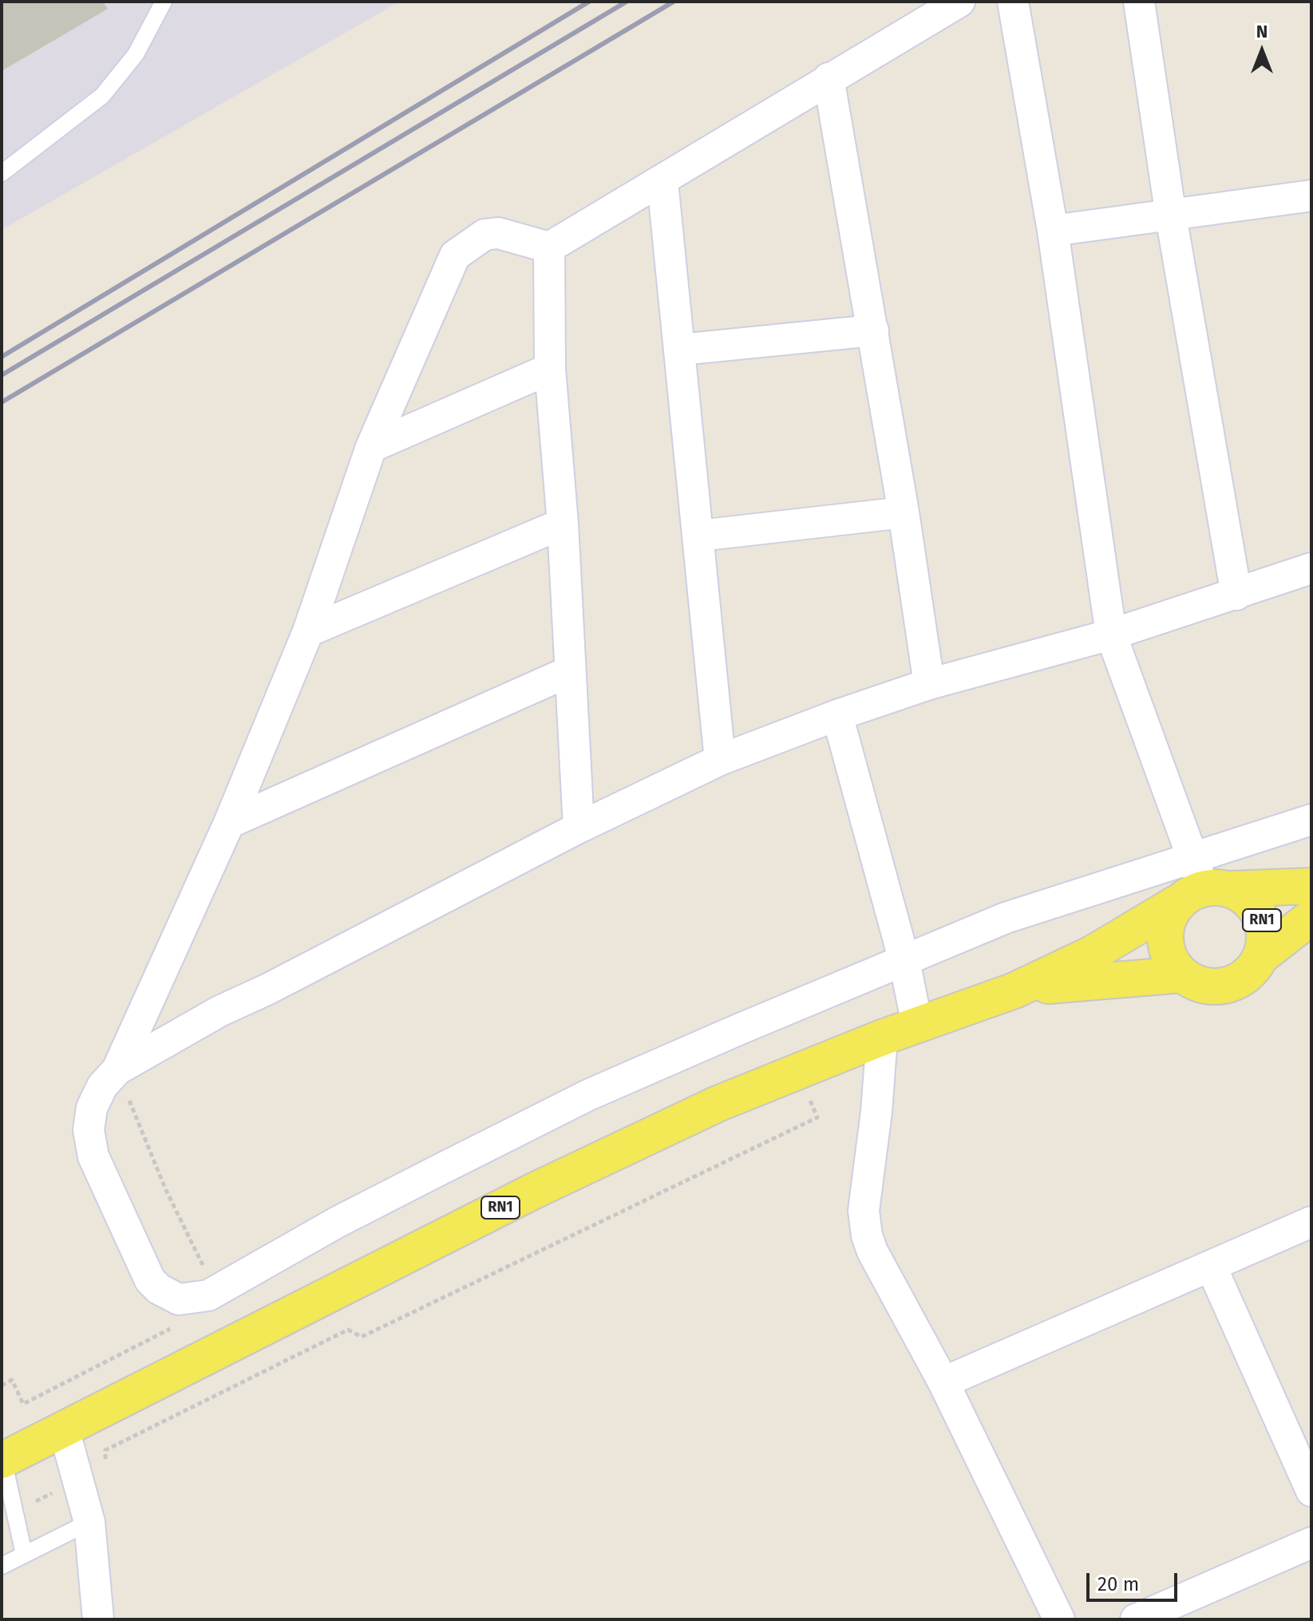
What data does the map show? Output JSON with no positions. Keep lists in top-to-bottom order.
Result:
{
  "streets": {
    "main road": ["RN1"]
  },
  "scale_bar": "20 m",
  "north": "top"
}
